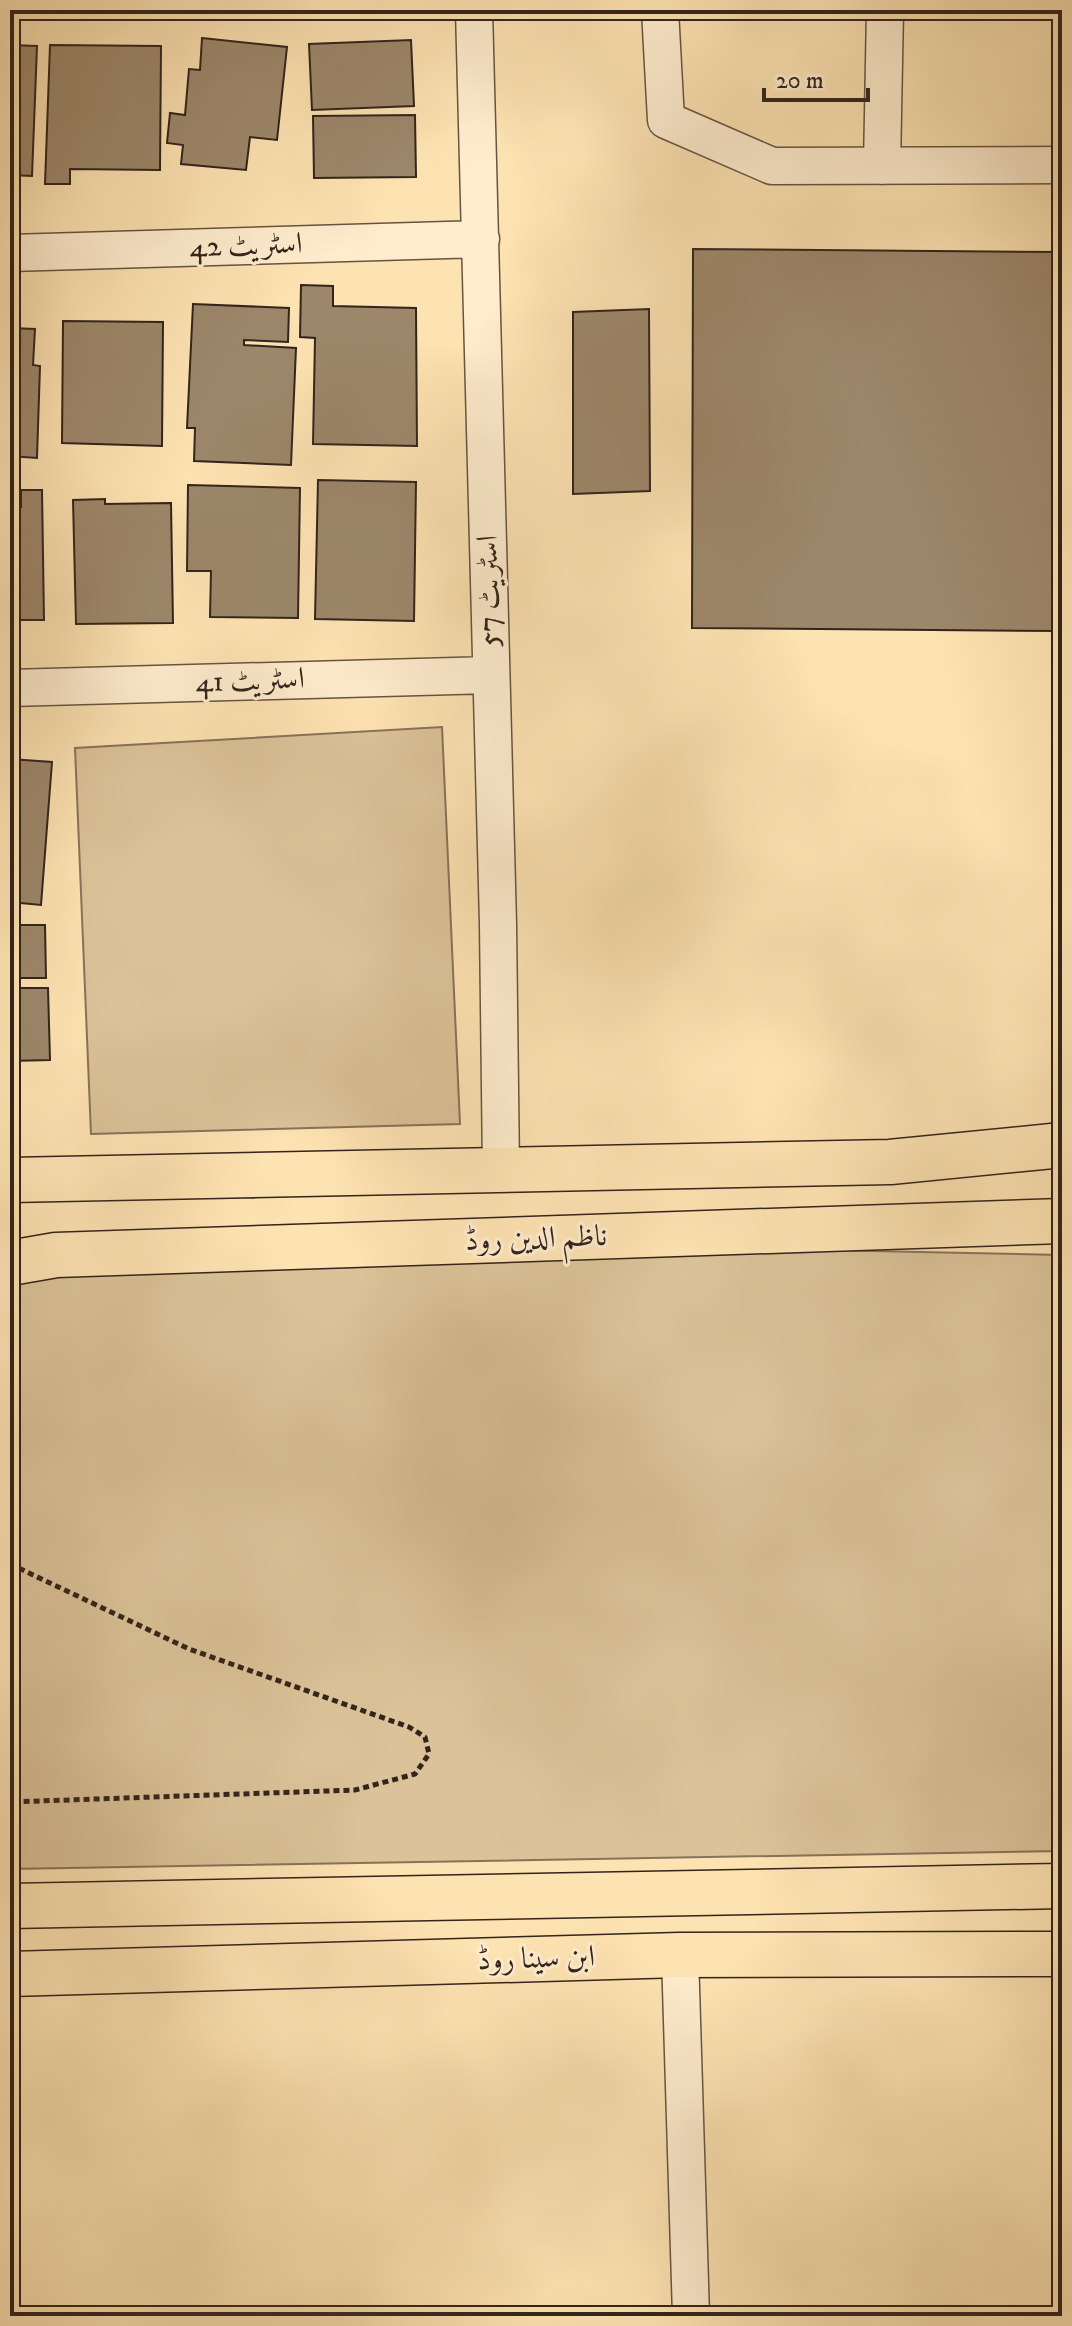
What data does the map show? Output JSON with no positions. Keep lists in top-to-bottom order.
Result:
{
  "streets": {
    "main road": ["ناظم الدین روڈ", "ابن سینا روڈ"],
    "street": ["اسٹریٹ 42", "اسٹریٹ 57", "اسٹریٹ 41"]
  },
  "crossings": [
    ["اسٹریٹ 42", "اسٹریٹ 57"],
    ["اسٹریٹ 57", "اسٹریٹ 41"]
  ],
  "scale_bar": "20 m"
}
